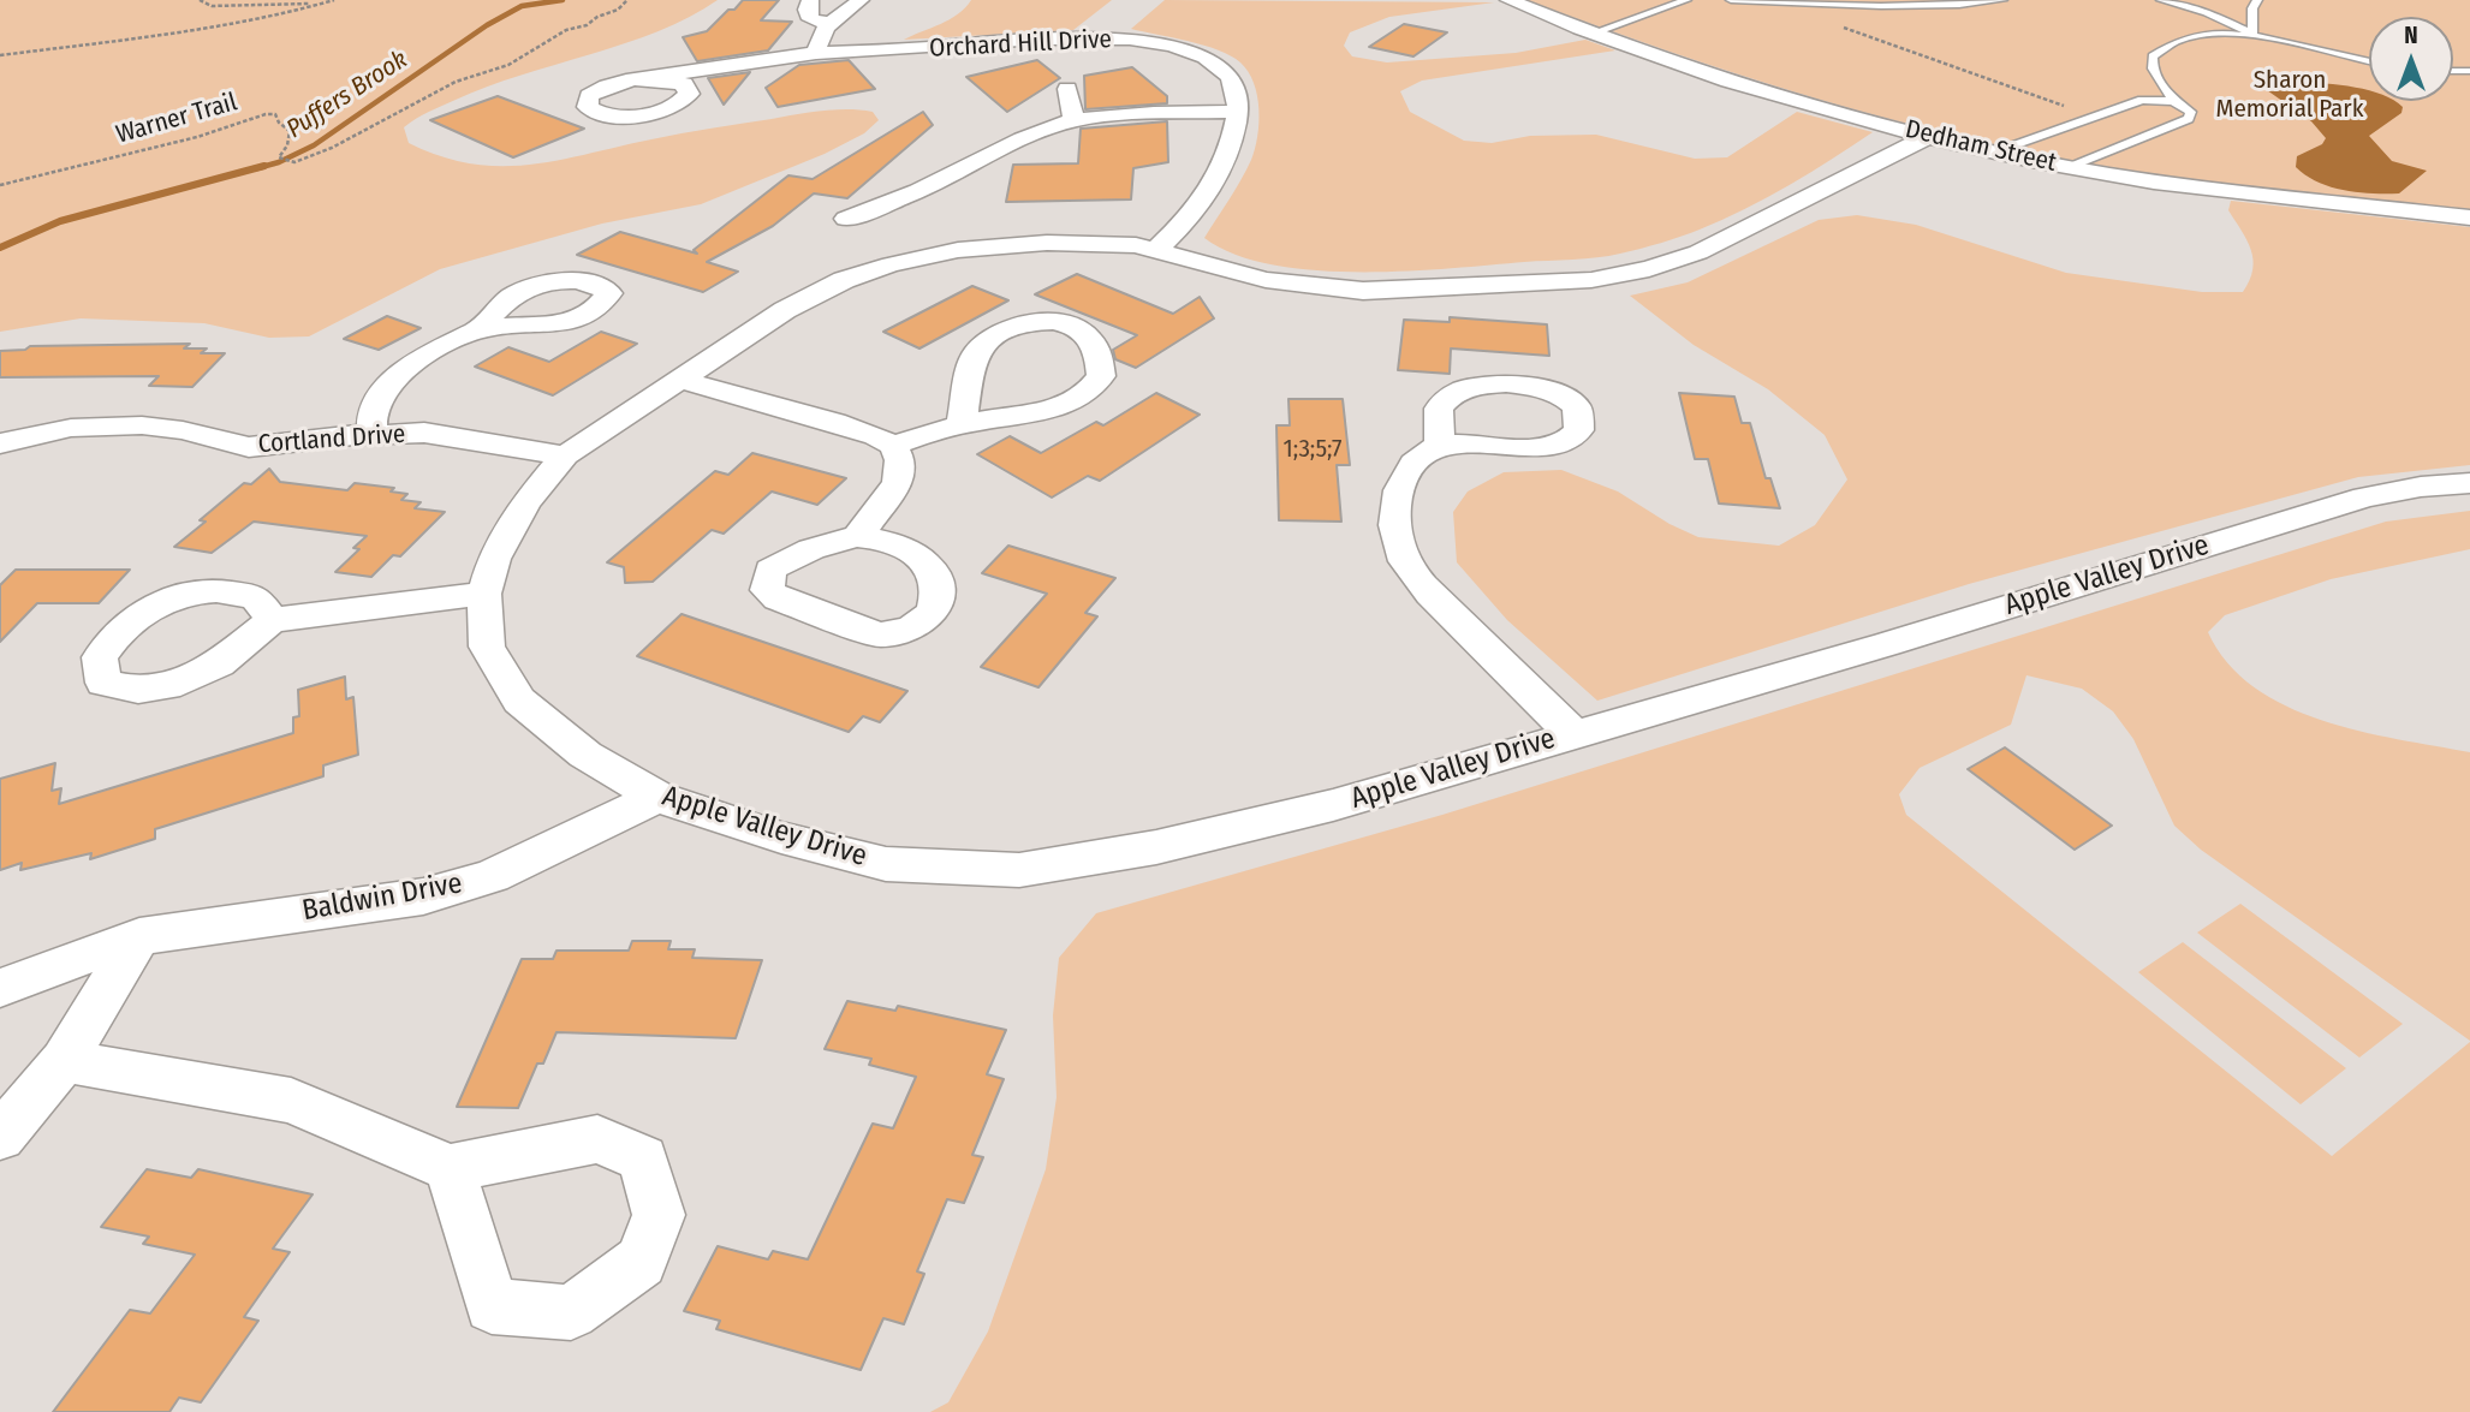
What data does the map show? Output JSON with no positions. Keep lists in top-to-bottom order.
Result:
{
  "streets": {
    "street": [
      "Orchard Hill Drive",
      "Dedham Street",
      "Cortland Drive",
      "Apple Valley Drive",
      "Baldwin Drive"
    ],
    "path": ["Warner Trail"]
  },
  "crossings": [
    ["Orchard Hill Drive", "Apple Valley Drive"],
    ["Dedham Street", "Apple Valley Drive"],
    ["Cortland Drive", "Apple Valley Drive"],
    ["Apple Valley Drive", "Baldwin Drive"]
  ],
  "water": ["Puffers Brook"],
  "parks": ["Sharon Memorial Park"],
  "house_numbers": ["1;3;5;7"],
  "north": "top"
}
